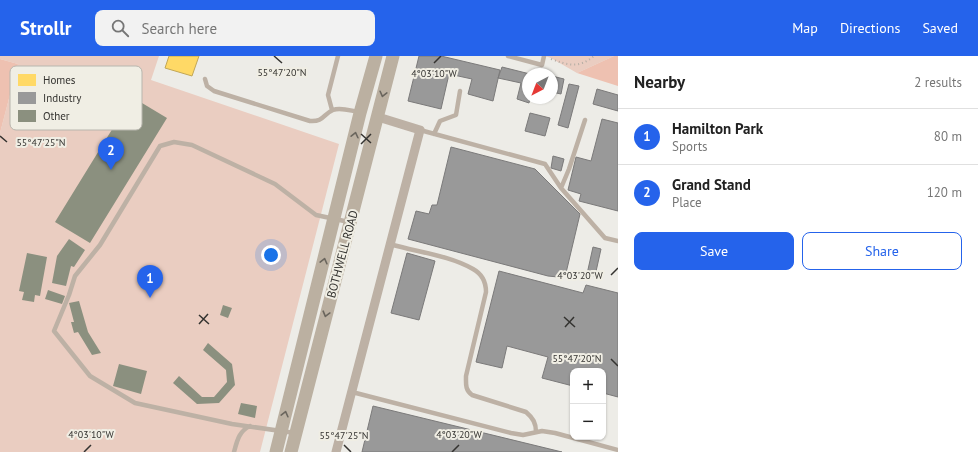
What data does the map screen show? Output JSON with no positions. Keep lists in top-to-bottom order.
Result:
{
  "streets": {
    "main road": ["BOTHWELL ROAD"]
  },
  "legend": ["Homes", "Industry", "Other"],
  "north": "bottom left",
  "page": {
    "header": "Strollr",
    "search": "Search here",
    "nav": ["Map", "Directions", "Saved"],
    "heading": ["Nearby", "2 results"],
    "list": [
      {
        "mark": "1",
        "name": "Hamilton Park",
        "note": "Sports",
        "value": "80 m"
      },
      {
        "mark": "2",
        "name": "Grand Stand",
        "note": "Place",
        "value": "120 m"
      }
    ],
    "pins": ["2", "1"],
    "buttons": ["Save", "Share"],
    "map_buttons": ["+", "−"]
  },
  "coordinates": [
    "55°47'20\"N",
    "4°03'10\"W",
    "55°47'25\"N",
    "4°03'20\"W"
  ]
}
